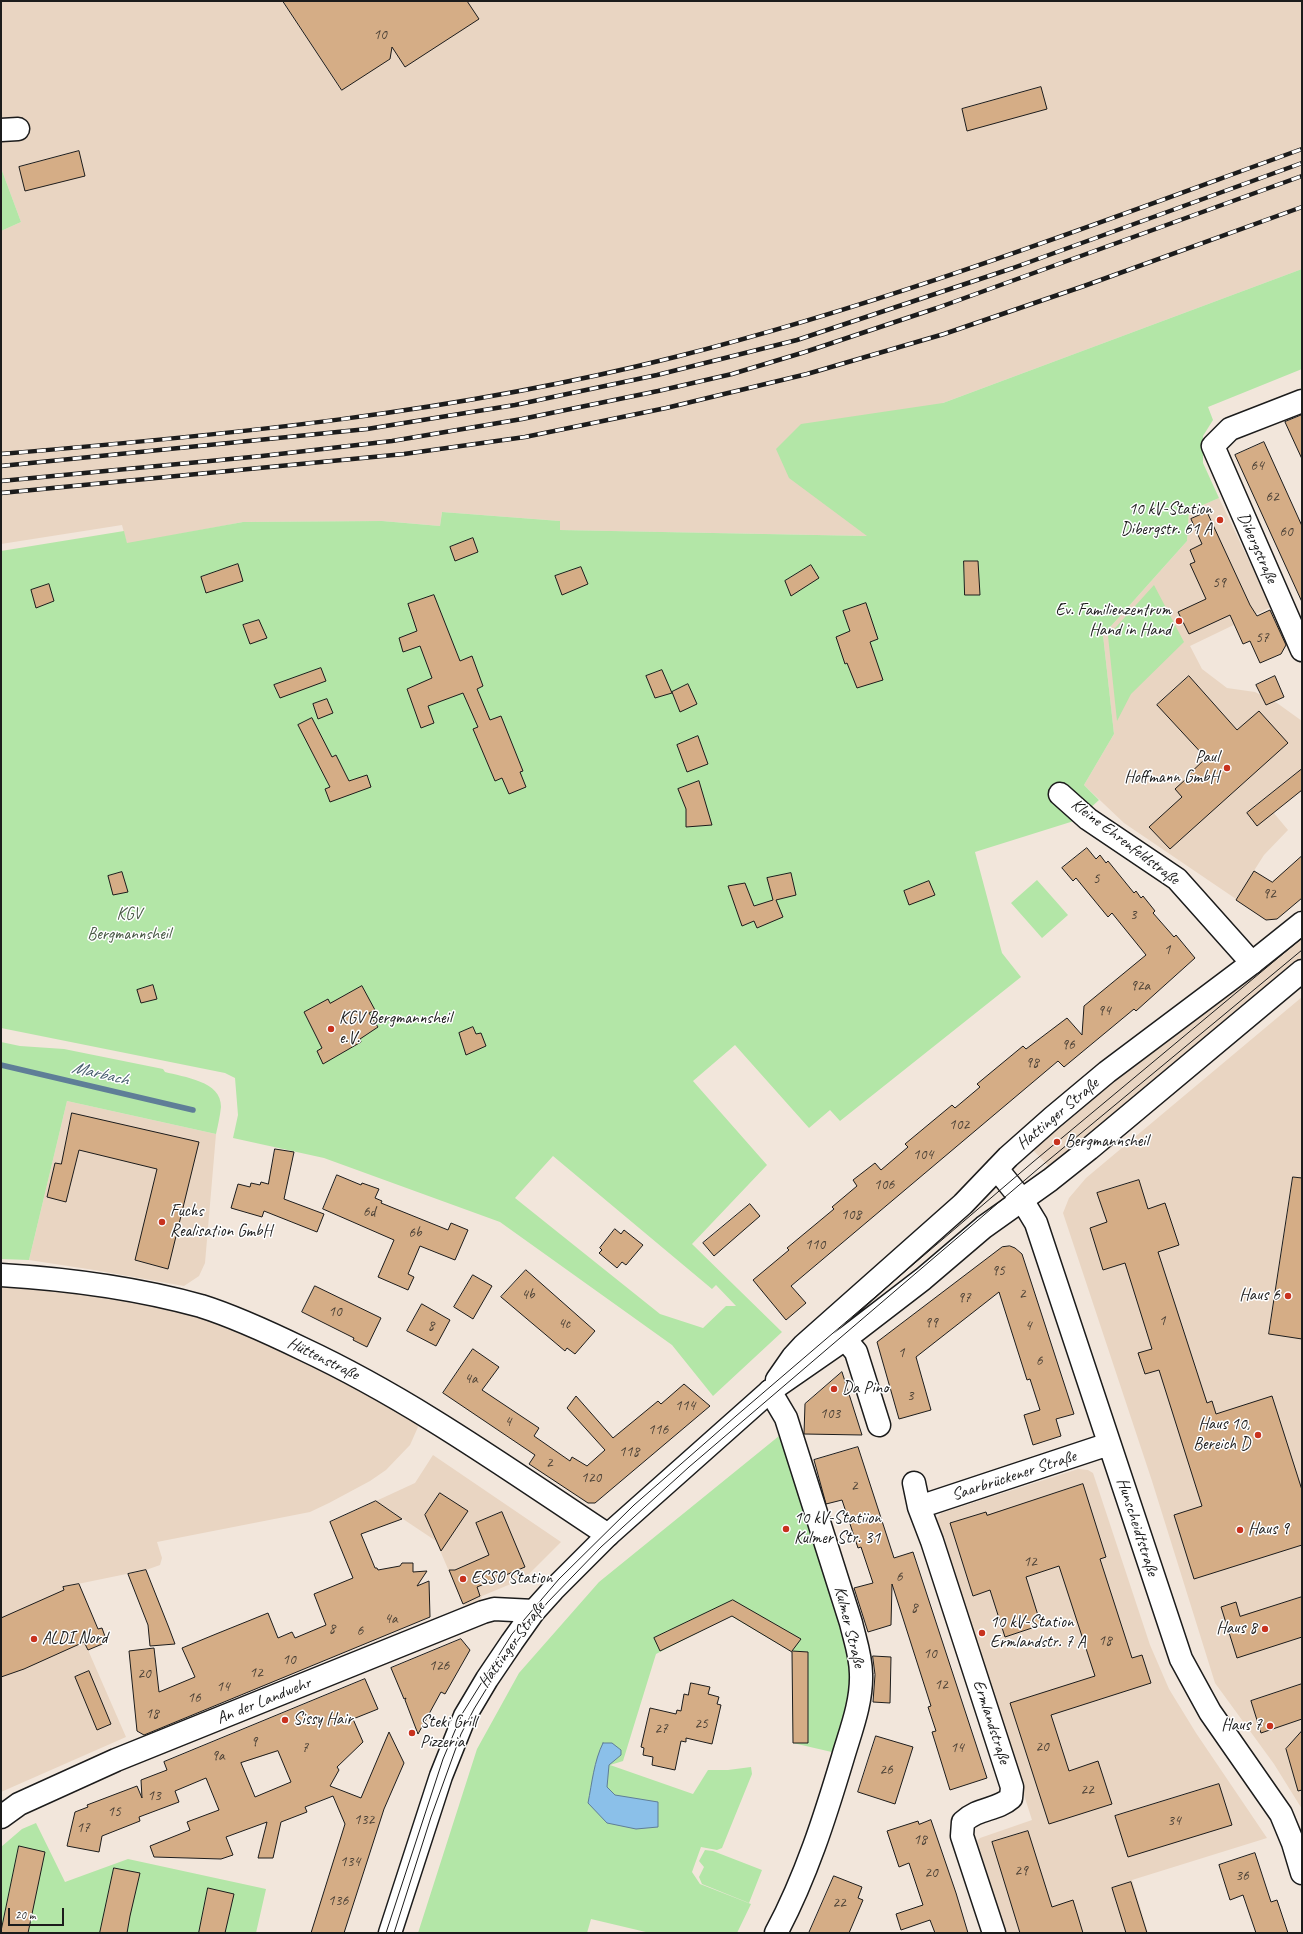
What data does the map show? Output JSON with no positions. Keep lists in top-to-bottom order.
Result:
{
  "streets": {
    "street": [
      "Dibergstraße",
      "Kleine Ehrenfeldstraße",
      "Hattinger Straße",
      "Hüttenstraße",
      "Saarbrückener Straße",
      "Hunscheidtstraße",
      "Kulmer Straße",
      "An der Landwehr",
      "Ermlandstraße"
    ]
  },
  "crossings": [
    ["Kleine Ehrenfeldstraße", "Hattinger Straße"],
    ["Hattinger Straße", "Hüttenstraße"],
    ["Hattinger Straße", "Hunscheidtstraße"],
    ["Hattinger Straße", "Kulmer Straße"],
    ["Hattinger Straße", "An der Landwehr"],
    ["Saarbrückener Straße", "Hunscheidtstraße"],
    ["Saarbrückener Straße", "Ermlandstraße"]
  ],
  "water": ["Marbach"],
  "parks": ["KGV Bergmannsheil"],
  "places": [
    "10 kV-Station Dibergstr. 61 A",
    "Ev. Familienzentrum Hand in Hand",
    "Paul Hoffmann GmbH",
    "KGV Bergmannsheil e.V.",
    "Bergmannsheil",
    "Fuchs Realisation GmbH",
    "Haus 6",
    "Da Pino",
    "Haus 10, Bereich D",
    "10 kV-Statiion Kulmer Str. 31",
    "Haus 9",
    "ESSO Station",
    "Haus 8",
    "10 kV-Station Ermlandstr. 7 A",
    "ALDI Nord",
    "Sissy Hair",
    "Haus 7",
    "Steki Grill Pizzeria"
  ],
  "house_numbers": [
    "10",
    "64",
    "62",
    "60",
    "59",
    "57",
    "5",
    "92",
    "3",
    "1",
    "92a",
    "94",
    "96",
    "98",
    "102",
    "104",
    "106",
    "6d",
    "108",
    "6b",
    "110",
    "95",
    "2",
    "4b",
    "97",
    "10",
    "1",
    "99",
    "4c",
    "8",
    "4",
    "1",
    "6",
    "4a",
    "3",
    "114",
    "103",
    "4",
    "116",
    "118",
    "2",
    "120",
    "2",
    "12",
    "6",
    "8",
    "4a",
    "8",
    "6",
    "18",
    "10",
    "10",
    "126",
    "12",
    "20",
    "12",
    "14",
    "16",
    "18",
    "25",
    "27",
    "9",
    "20",
    "7",
    "14",
    "9a",
    "26",
    "22",
    "13",
    "15",
    "132",
    "34",
    "17",
    "18",
    "134",
    "29",
    "20",
    "36",
    "136",
    "22"
  ],
  "scale_bar": "20 m"
}
